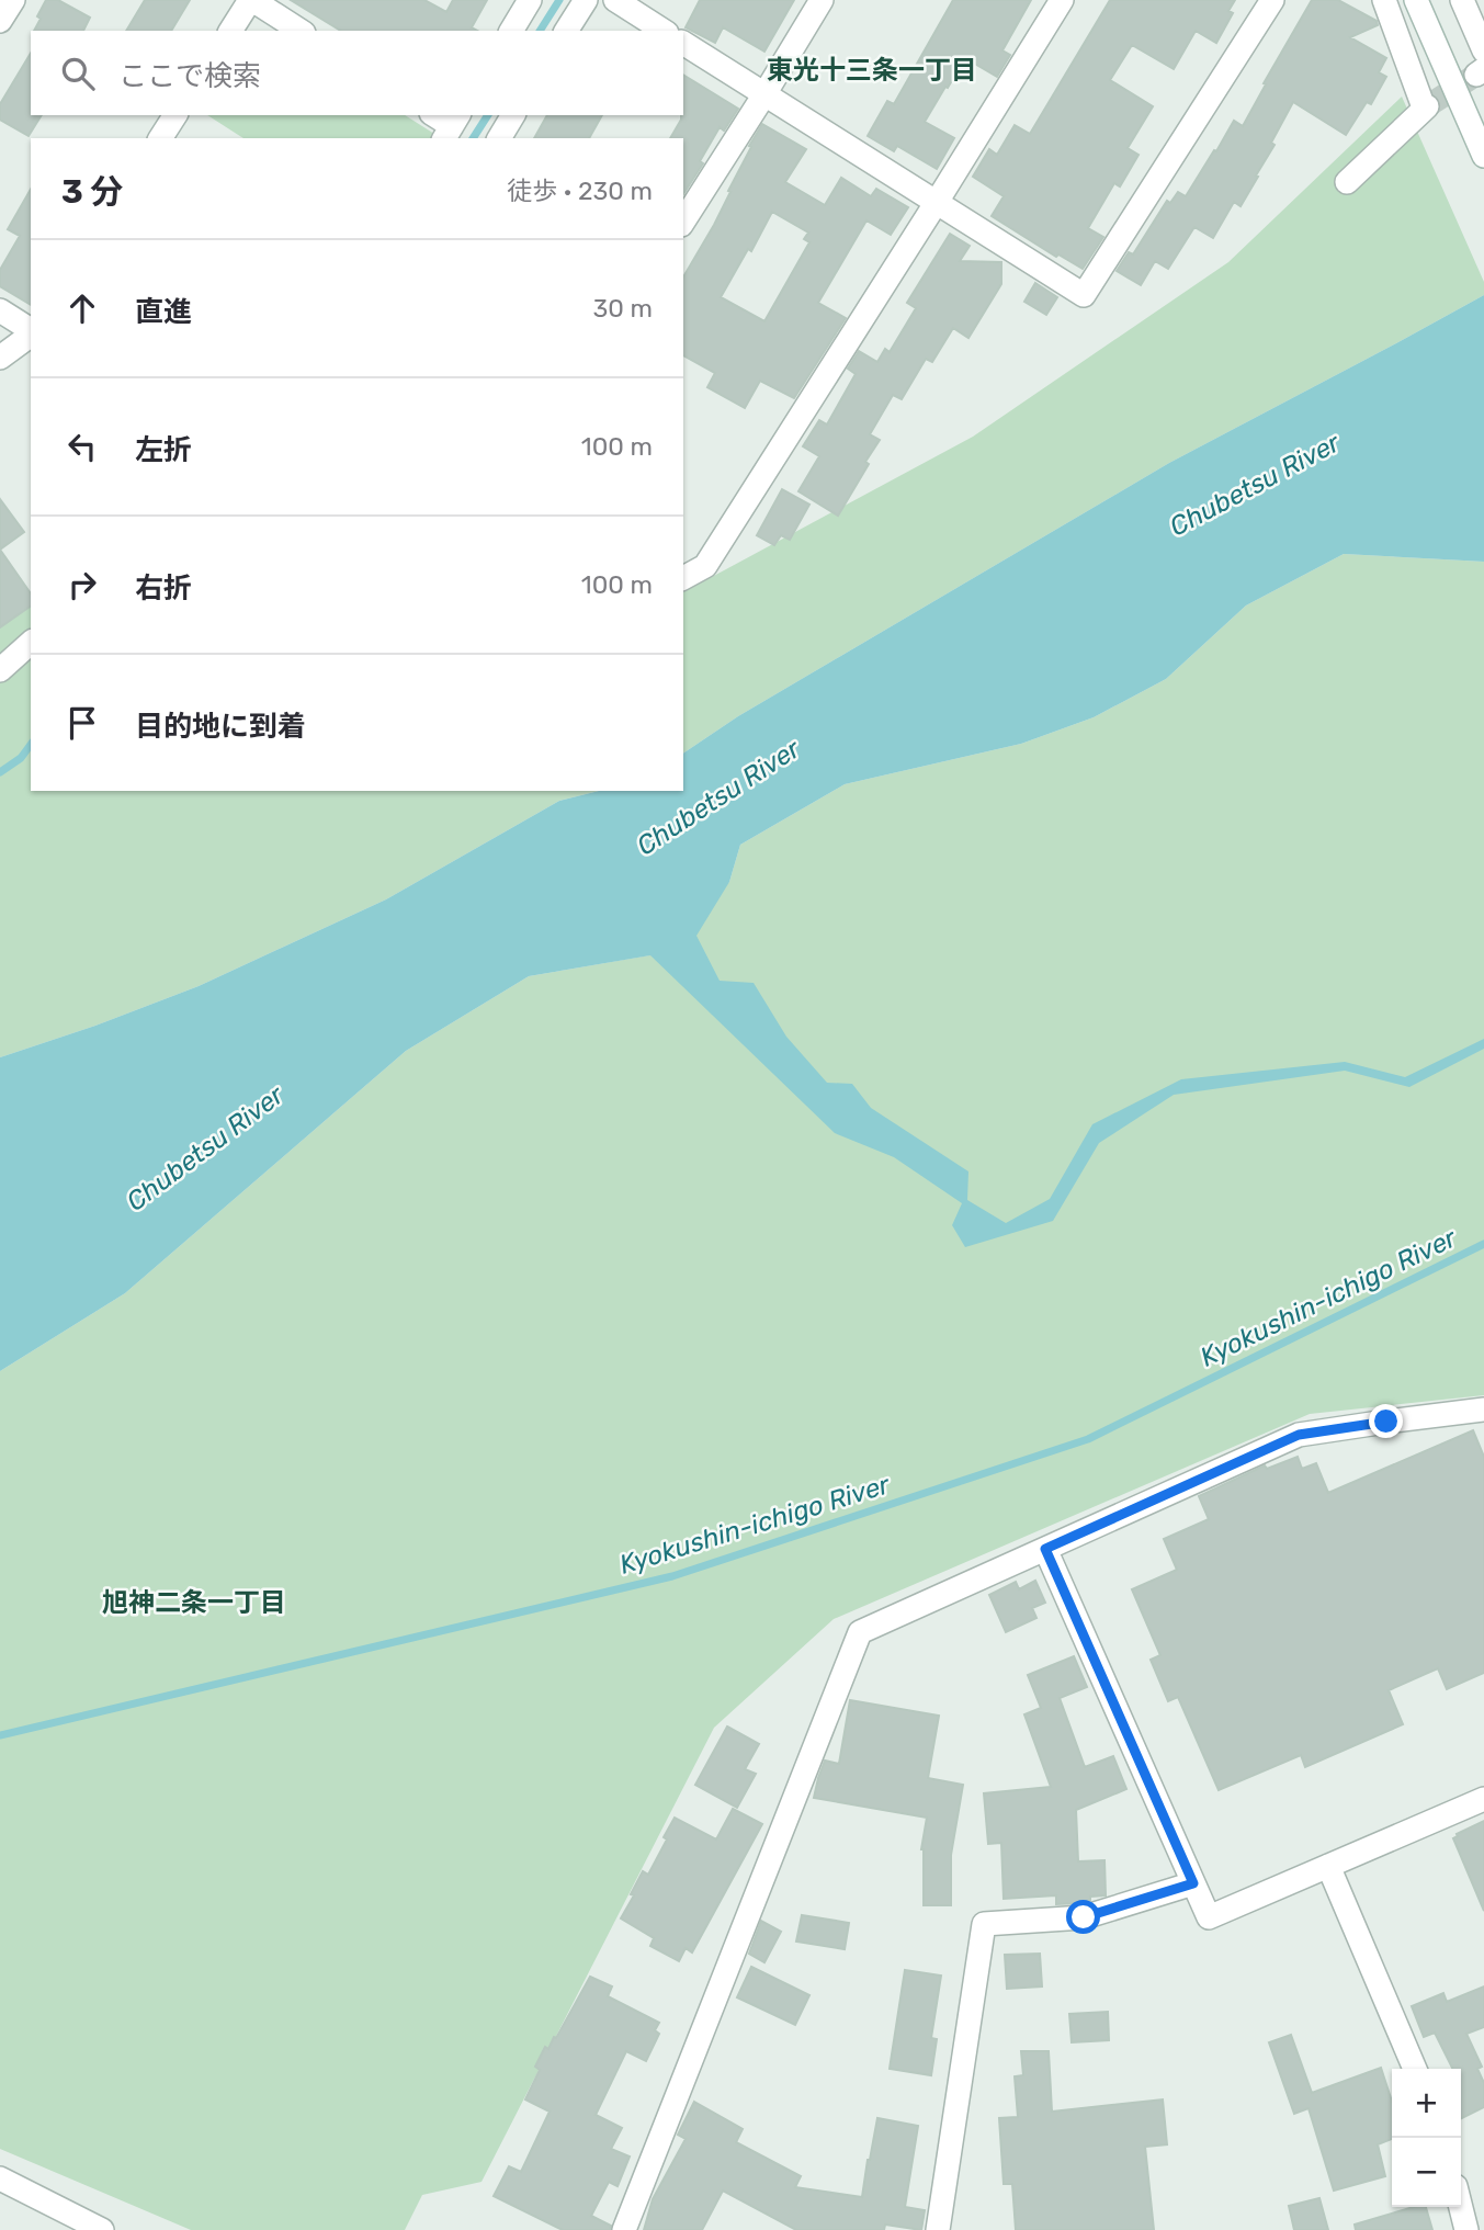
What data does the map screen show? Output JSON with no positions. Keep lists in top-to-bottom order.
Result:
{
  "districts": ["東光十三条一丁目", "旭神二条一丁目"],
  "water": ["Chubetsu River", "Kyokushin-ichigo River"],
  "page": {
    "search": "ここで検索",
    "heading": ["3 分", "徒歩 · 230 m"],
    "list": [
      ["直進", "30 m"],
      ["左折", "100 m"],
      ["右折", "100 m"],
      "目的地に到着"
    ],
    "map_buttons": ["+", "−"]
  }
}
